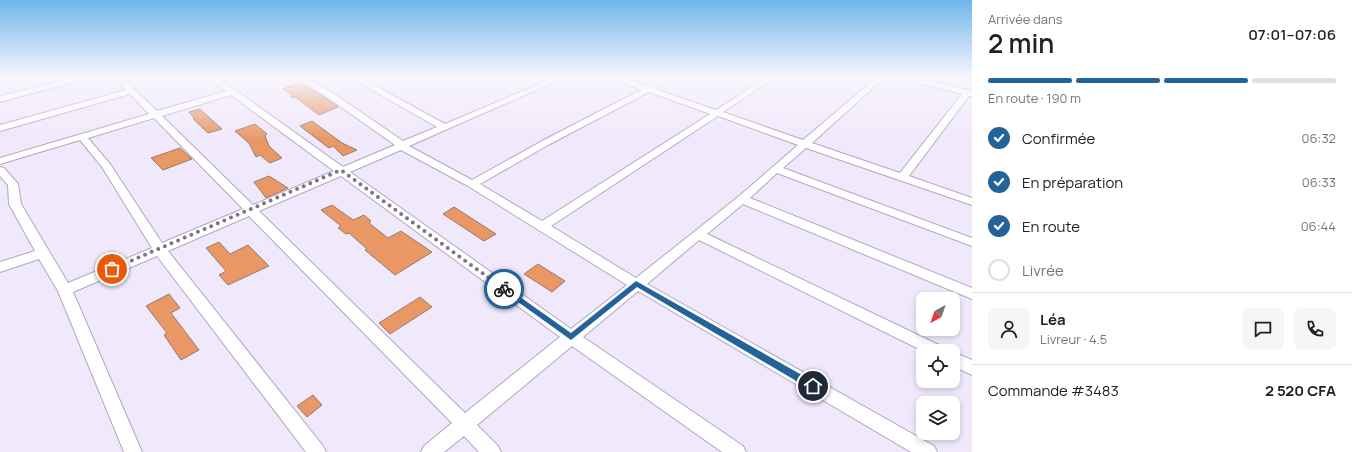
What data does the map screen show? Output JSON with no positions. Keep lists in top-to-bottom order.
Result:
{
  "north": "bottom left",
  "page": {
    "heading": ["2 min", "Arrivée dans", "07:01–07:06"],
    "panel": [
      "Léa",
      "Livreur · 4.5",
      "Commande #3483",
      "2 520 CFA"
    ],
    "bar": "En route · 190 m",
    "list": [
      ["Confirmée", "06:32"],
      ["En préparation", "06:33"],
      ["En route", "06:44"],
      "Livrée"
    ]
  }
}
